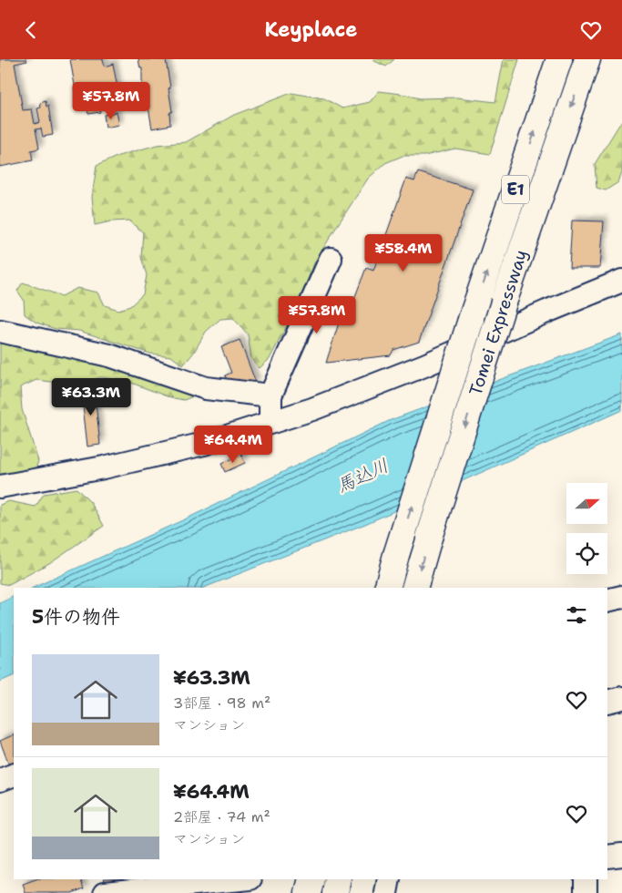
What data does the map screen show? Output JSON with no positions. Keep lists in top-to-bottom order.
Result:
{
  "streets": {
    "highway": ["E1", "Tomei Expressway"]
  },
  "water": ["馬込川"],
  "north": "right",
  "page": {
    "header": "Keyplace",
    "price": [
      "¥57.8M",
      "¥58.4M",
      "¥57.8M",
      "¥63.3M",
      "¥64.4M"
    ],
    "heading": "5件の物件",
    "list": [
      {
        "name": "¥63.3M",
        "note": "3部屋 · 98 m² · マンション"
      },
      {
        "name": "¥64.4M",
        "note": "2部屋 · 74 m² · マンション"
      }
    ]
  }
}
